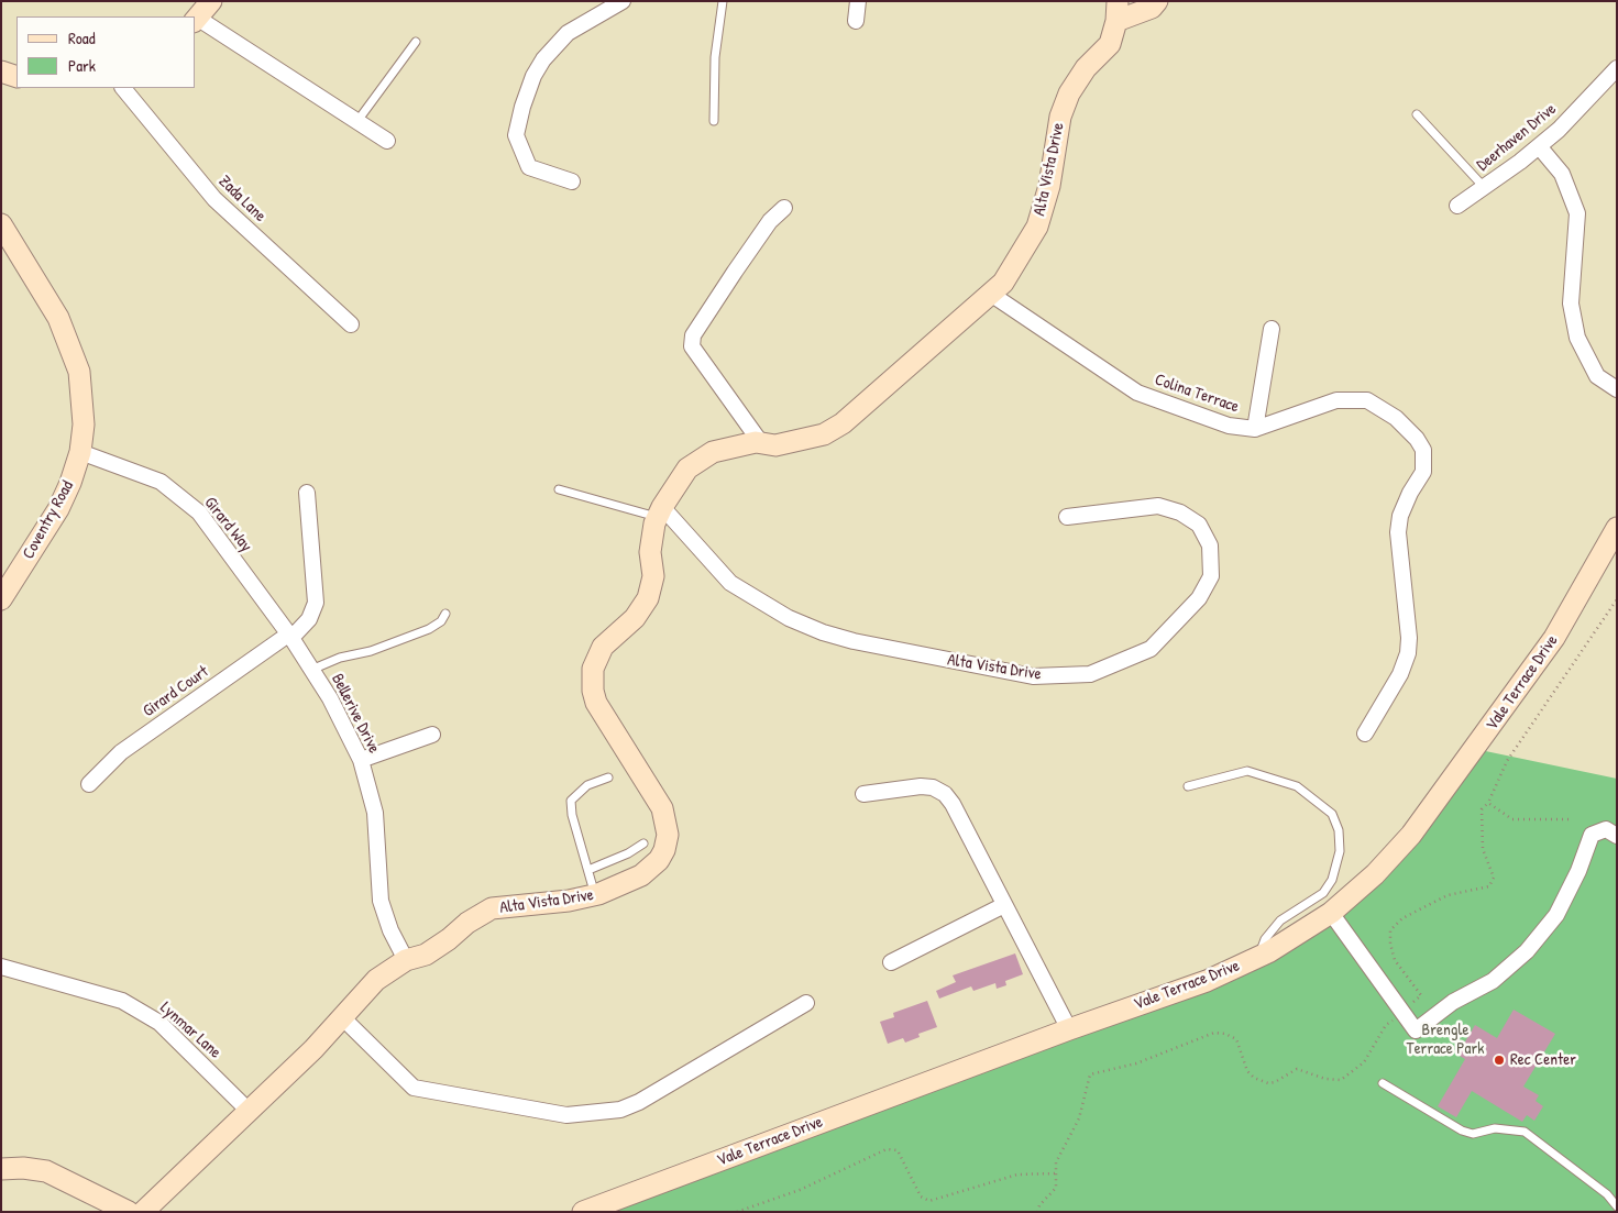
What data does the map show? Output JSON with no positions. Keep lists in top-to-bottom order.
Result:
{
  "streets": {
    "street": [
      "Deerhaven Drive",
      "Alta Vista Drive",
      "Zada Lane",
      "Colina Terrace",
      "Coventry Road",
      "Girard Way",
      "Vale Terrace Drive",
      "Girard Court",
      "Bellerive Drive",
      "Lynmar Lane"
    ]
  },
  "crossings": [
    ["Alta Vista Drive", "Colina Terrace"],
    ["Alta Vista Drive", "Bellerive Drive"],
    ["Alta Vista Drive", "Lynmar Lane"],
    ["Coventry Road", "Girard Way"],
    ["Girard Way", "Girard Court"],
    ["Girard Way", "Bellerive Drive"],
    ["Girard Court", "Bellerive Drive"]
  ],
  "parks": ["Brengle Terrace Park"],
  "places": ["Rec Center"],
  "legend": ["Road", "Park"]
}
